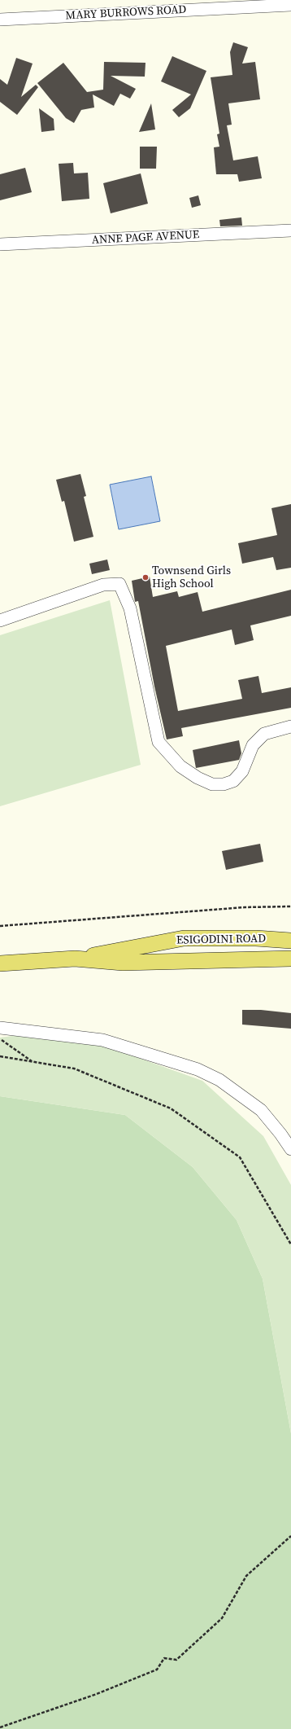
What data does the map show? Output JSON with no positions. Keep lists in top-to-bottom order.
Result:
{
  "streets": {
    "main road": ["ESIGODINI ROAD"],
    "street": ["MARY BURROWS ROAD", "ANNE PAGE AVENUE"]
  },
  "places": ["Townsend Girls High School"]
}
